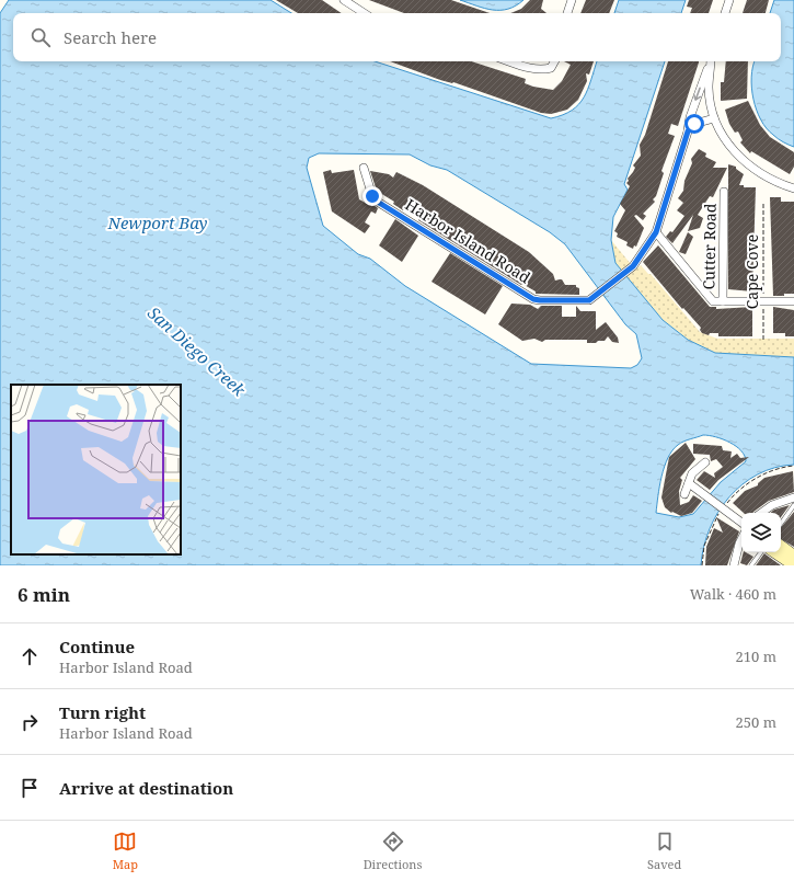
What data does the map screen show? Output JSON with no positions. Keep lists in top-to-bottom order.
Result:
{
  "streets": {
    "street": ["Harbor Island Road", "Cutter Road"],
    "path": ["Cape Cove"]
  },
  "water": ["Newport Bay", "San Diego Creek"],
  "page": {
    "search": "Search here",
    "heading": ["6 min", "Walk · 460 m"],
    "list": [
      ["Continue", "Harbor Island Road", "210 m"],
      ["Turn right", "Harbor Island Road", "250 m"],
      "Arrive at destination"
    ],
    "nav": ["Map", "Directions", "Saved"]
  }
}
